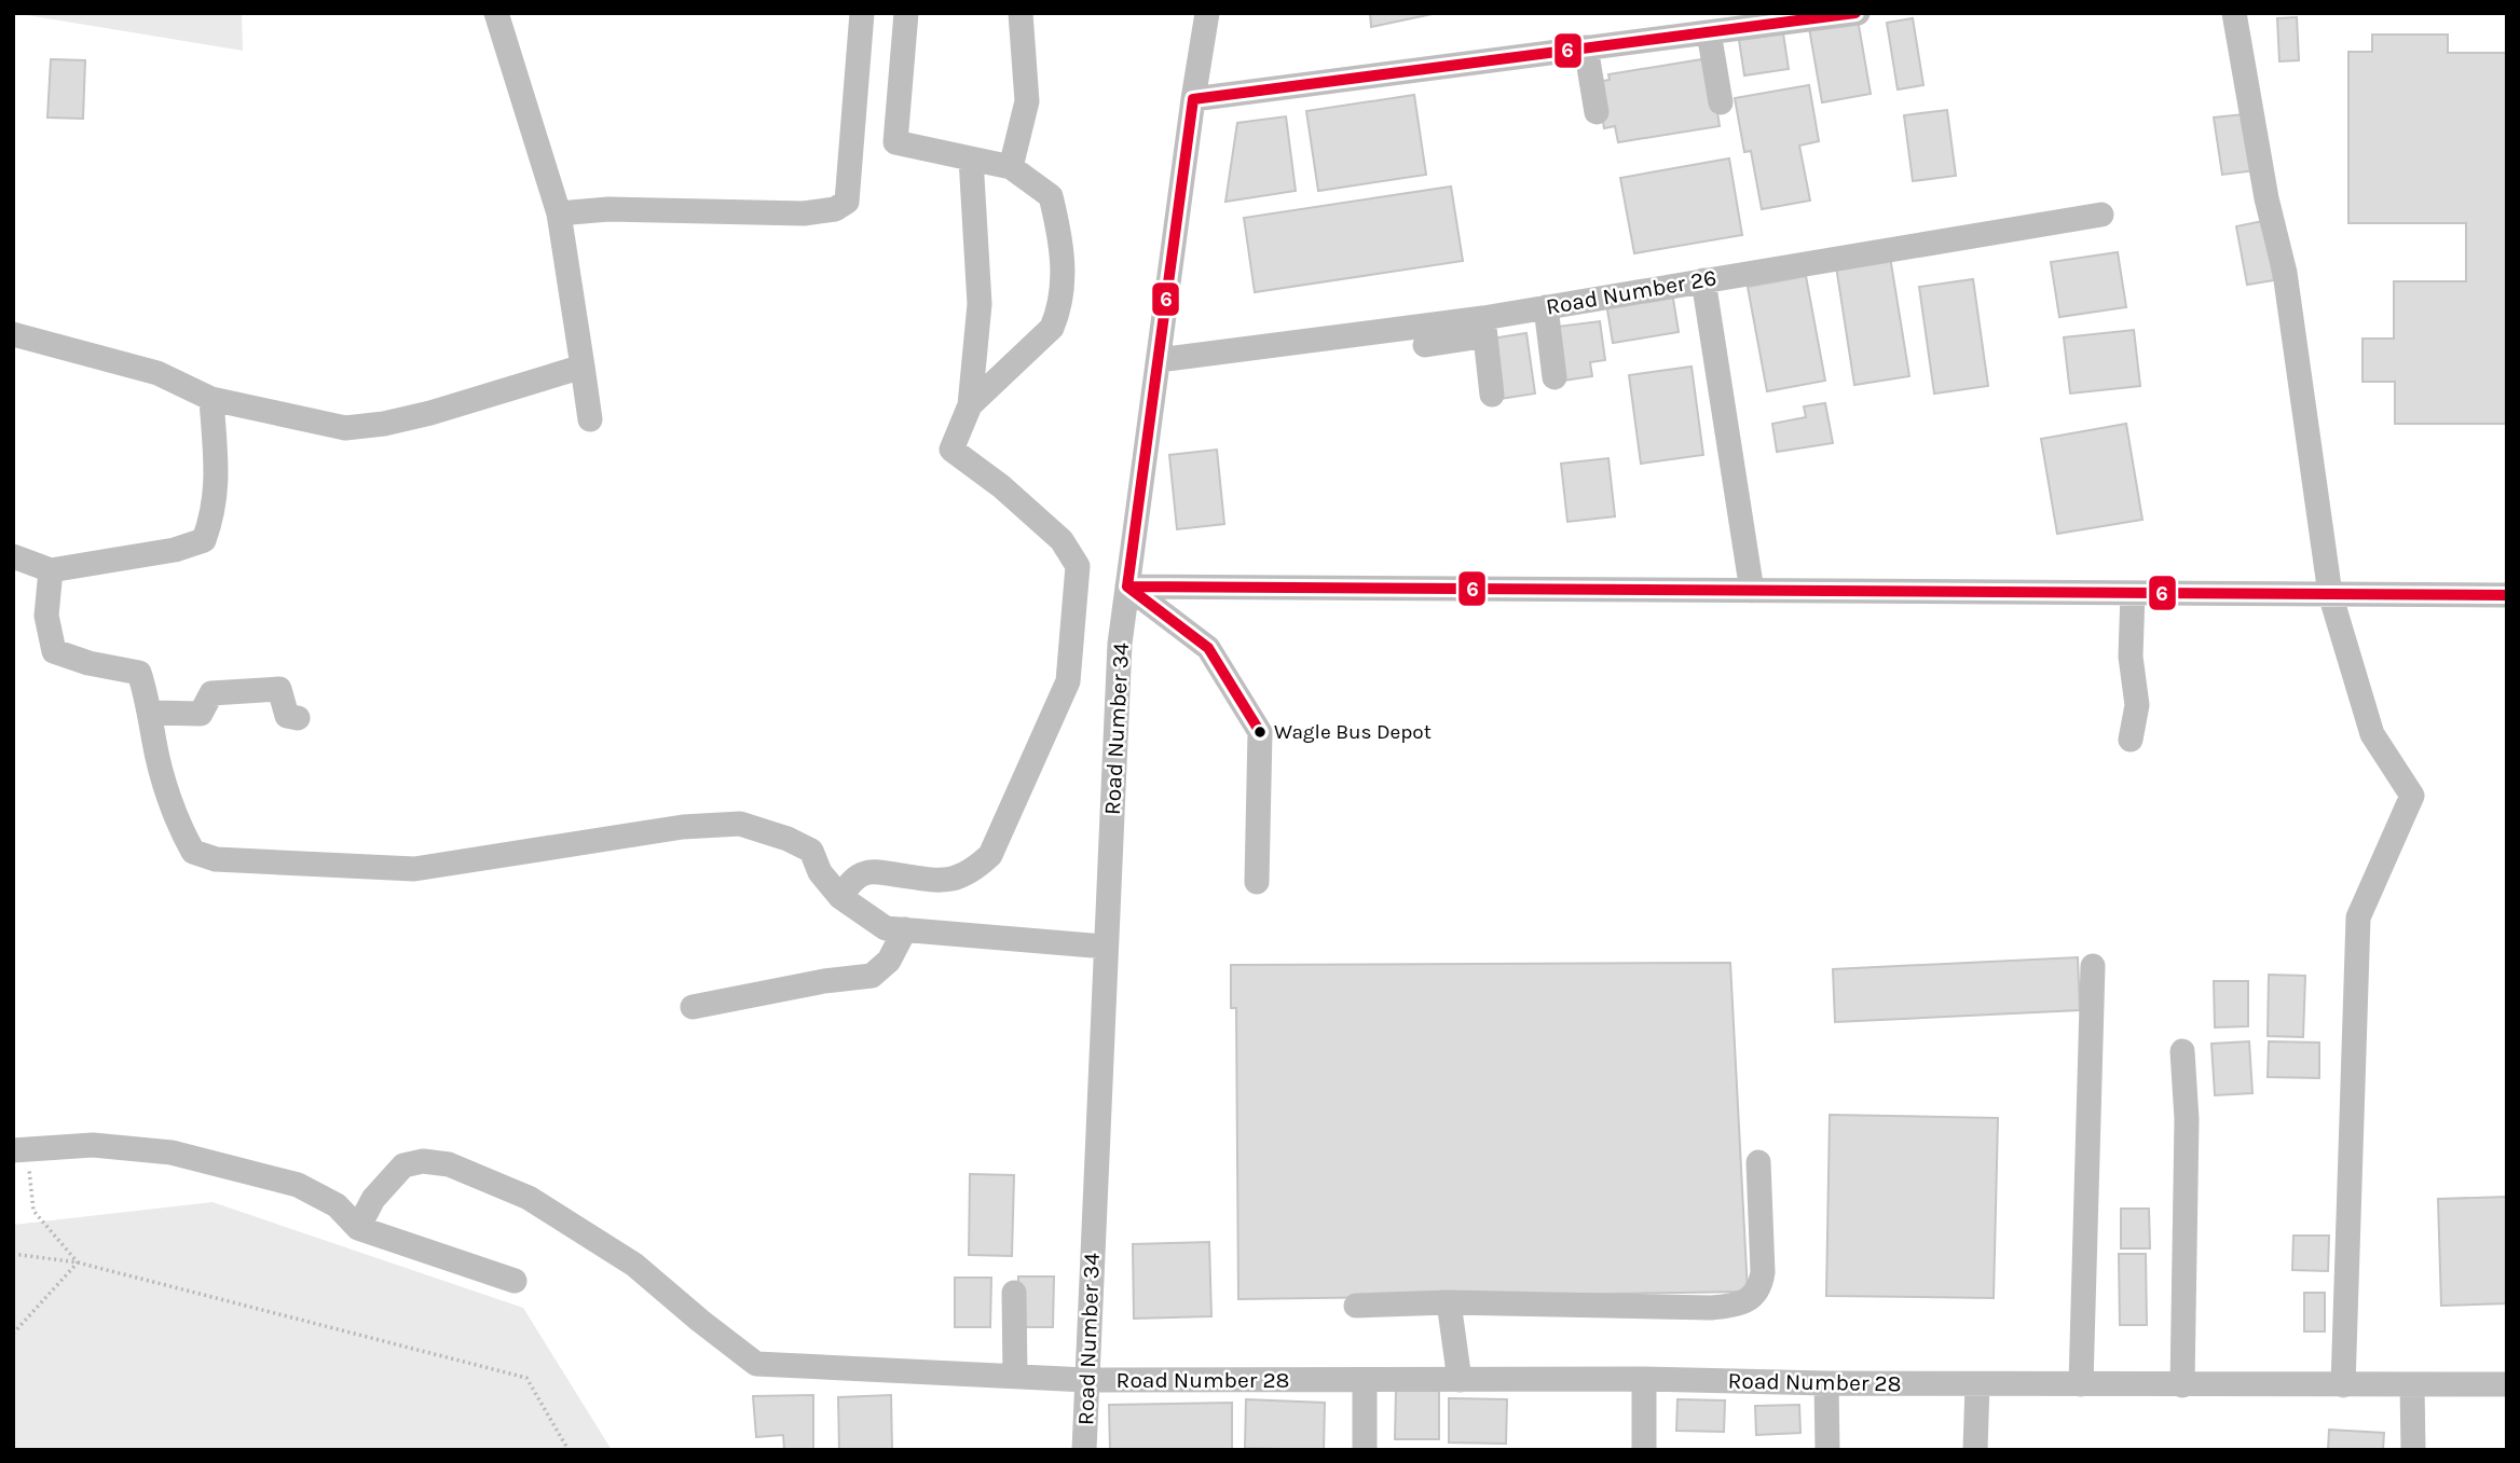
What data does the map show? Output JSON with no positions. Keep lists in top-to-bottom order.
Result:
{
  "streets": {
    "street": ["Road Number 26", "Road Number 34", "Road Number 28"]
  },
  "crossings": [
    ["Road Number 26", "Road Number 34"],
    ["Road Number 34", "Road Number 28"]
  ],
  "places": ["Wagle Bus Depot"],
  "lines": ["transit line 6"]
}
